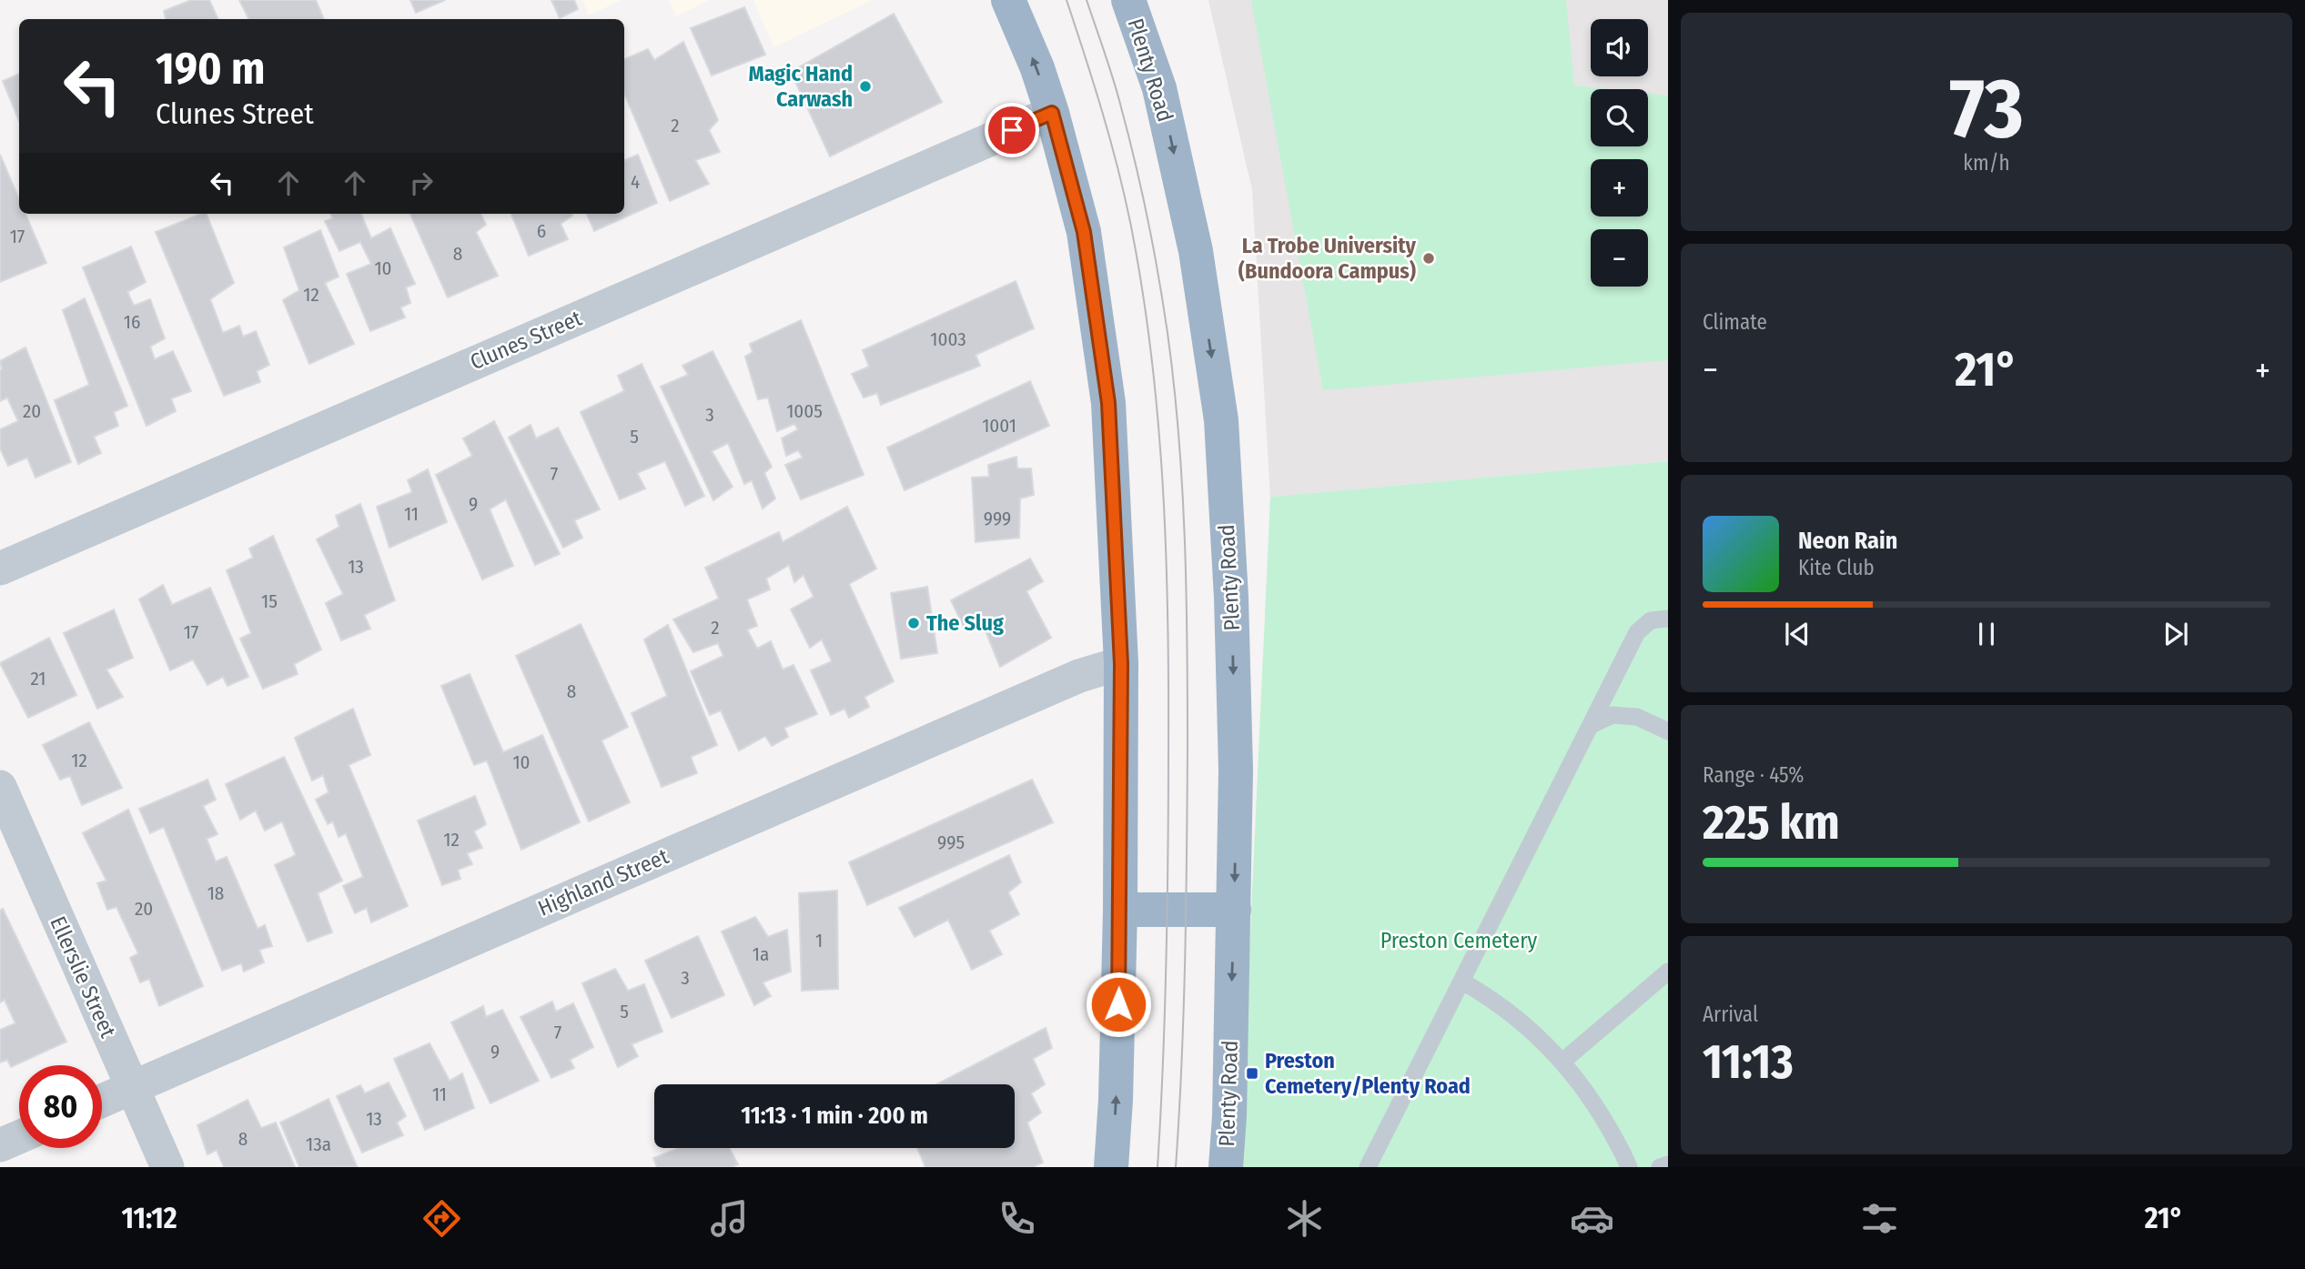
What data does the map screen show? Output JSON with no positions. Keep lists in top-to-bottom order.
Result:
{
  "streets": {
    "highway": ["Plenty Road"],
    "street": ["Clunes Street", "Highland Street", "Ellerslie Street"]
  },
  "crossings": [
    ["Highland Street", "Ellerslie Street"]
  ],
  "parks": ["Preston Cemetery"],
  "places": {
    "other": ["Magic Hand Carwash", "La Trobe University (Bundoora Campus)", "The Slug"],
    "transit": ["Preston Cemetery/Plenty Road"]
  },
  "house_numbers": [
    "2",
    "4",
    "6",
    "17",
    "8",
    "10",
    "12",
    "16",
    "1003",
    "20",
    "1005",
    "3",
    "1001",
    "5",
    "7",
    "9",
    "11",
    "999",
    "13",
    "15",
    "2",
    "17",
    "21",
    "8",
    "12",
    "10",
    "12",
    "995",
    "18",
    "20",
    "1",
    "1a",
    "3",
    "5",
    "7",
    "9",
    "11",
    "13",
    "8",
    "13a"
  ],
  "page": {
    "tile": [
      ["73", "km/h"],
      "Climate",
      ["Range · 45%", "225 km"],
      ["Arrival", "11:13"]
    ],
    "map_buttons": ["+", "−"],
    "turn": ["190 m", "Clunes Street"],
    "heat": ["−", "21°", "+"],
    "song": ["Neon Rain", "Kite Club"],
    "limit": "80",
    "trip": "11:13 · 1 min · 200 m",
    "tabs": ["11:12", "21°"]
  }
}
